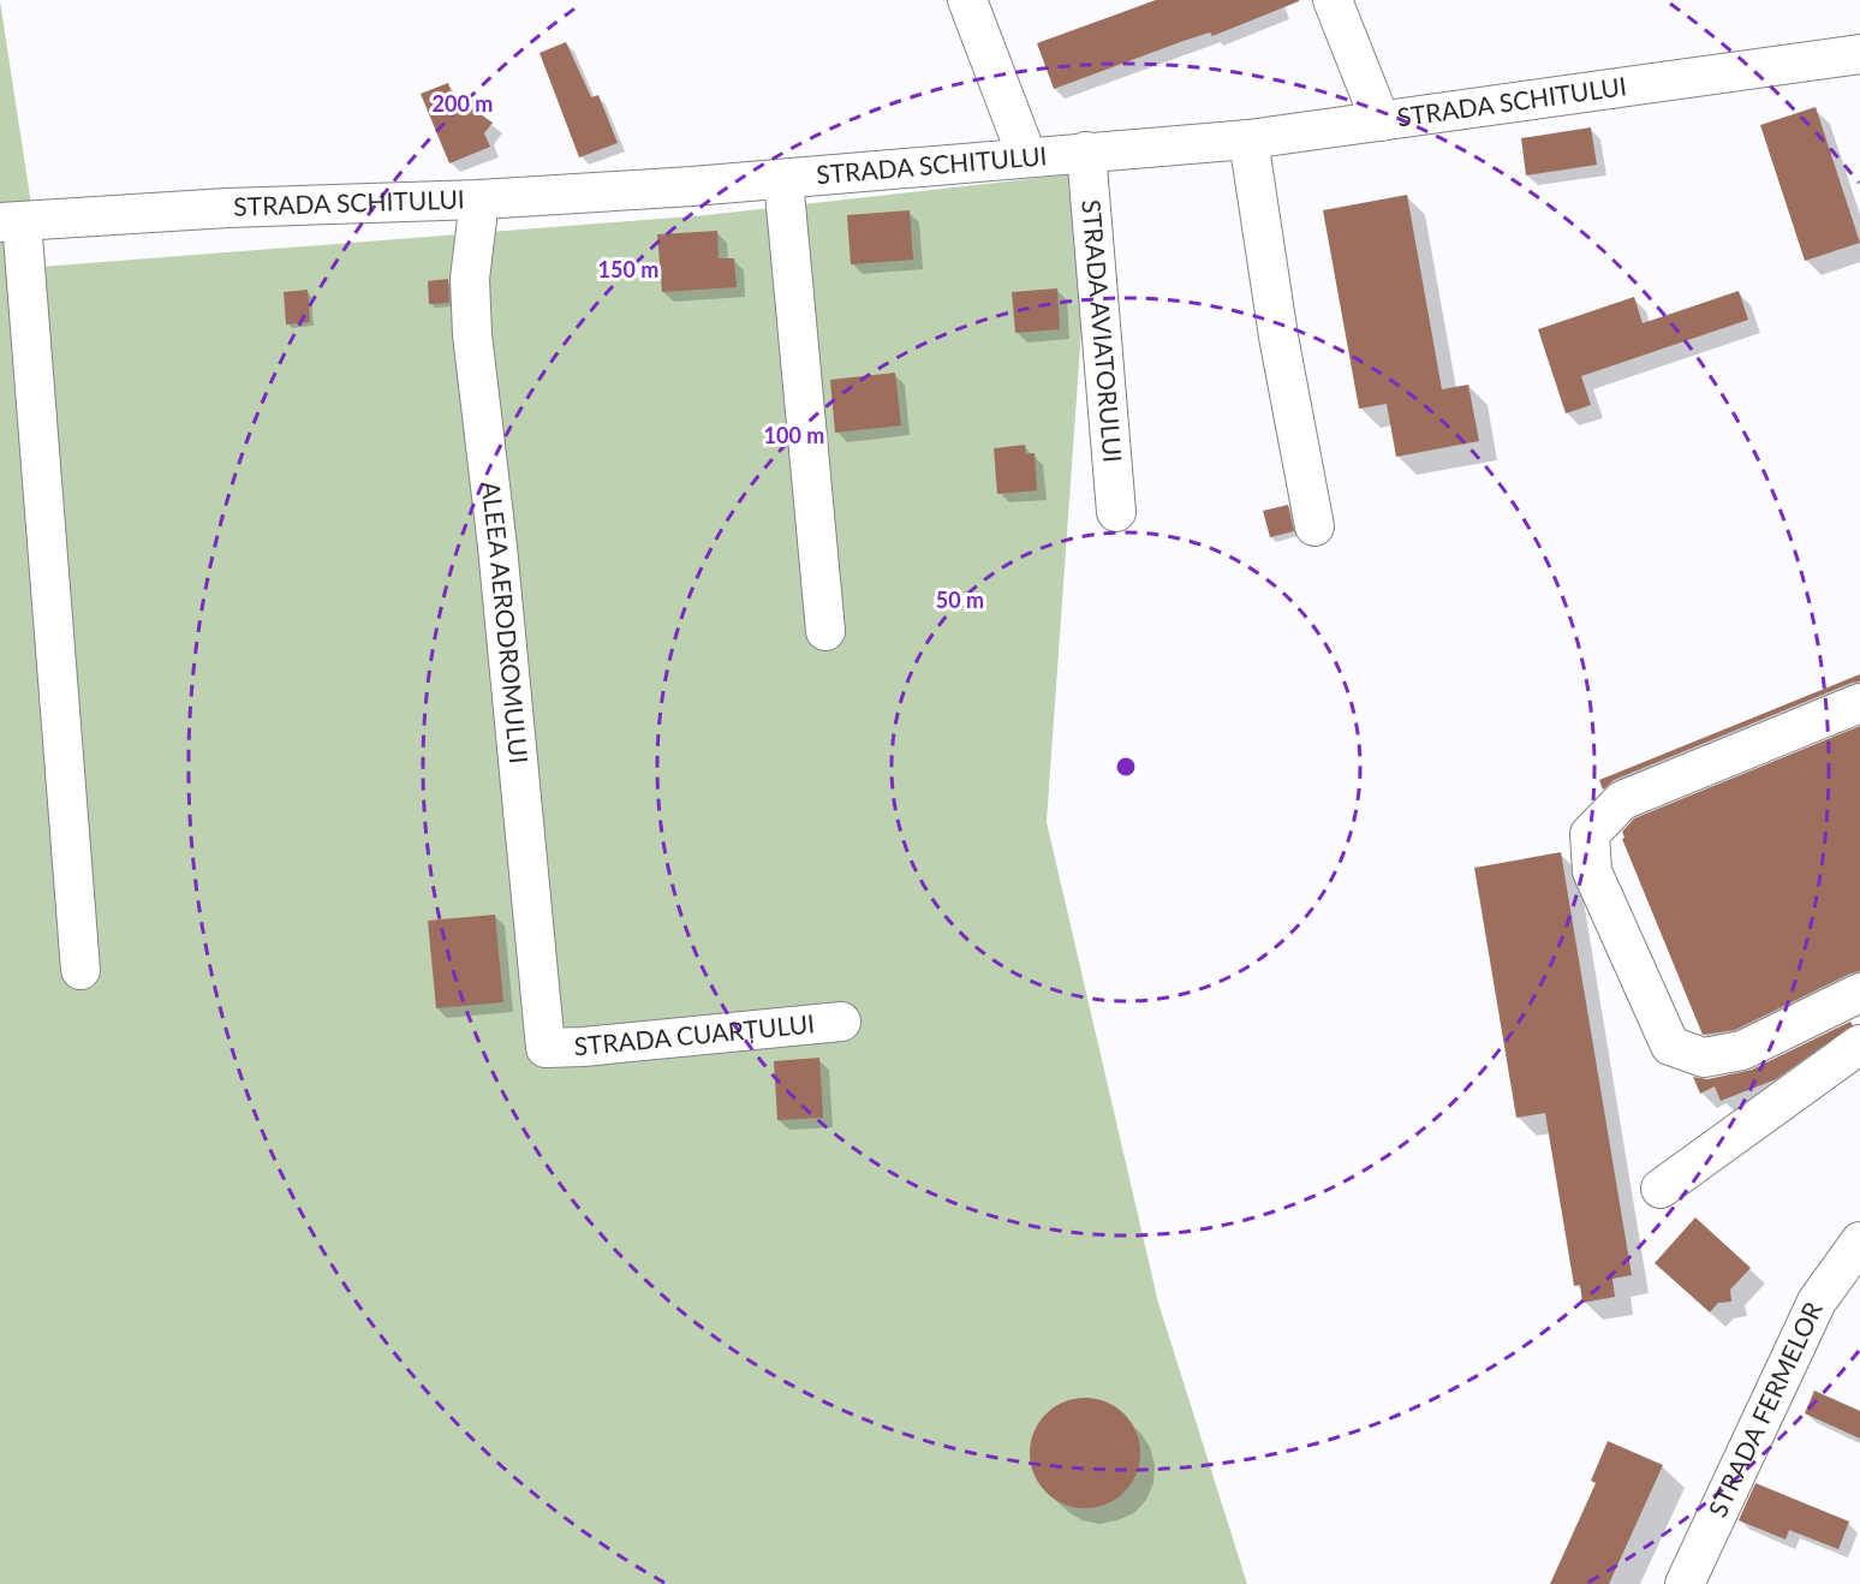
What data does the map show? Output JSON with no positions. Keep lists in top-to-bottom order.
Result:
{
  "streets": {
    "street": [
      "STRADA SCHITULUI",
      "STRADA AVIATORULUI",
      "ALEEA AERODROMULUI",
      "STRADA CUARȚULUI",
      "STRADA FERMELOR"
    ]
  },
  "crossings": [
    ["STRADA SCHITULUI", "STRADA AVIATORULUI"],
    ["STRADA SCHITULUI", "ALEEA AERODROMULUI"],
    ["ALEEA AERODROMULUI", "STRADA CUARȚULUI"]
  ],
  "rings": [
    "200 m",
    "150 m",
    "100 m",
    "50 m"
  ]
}
